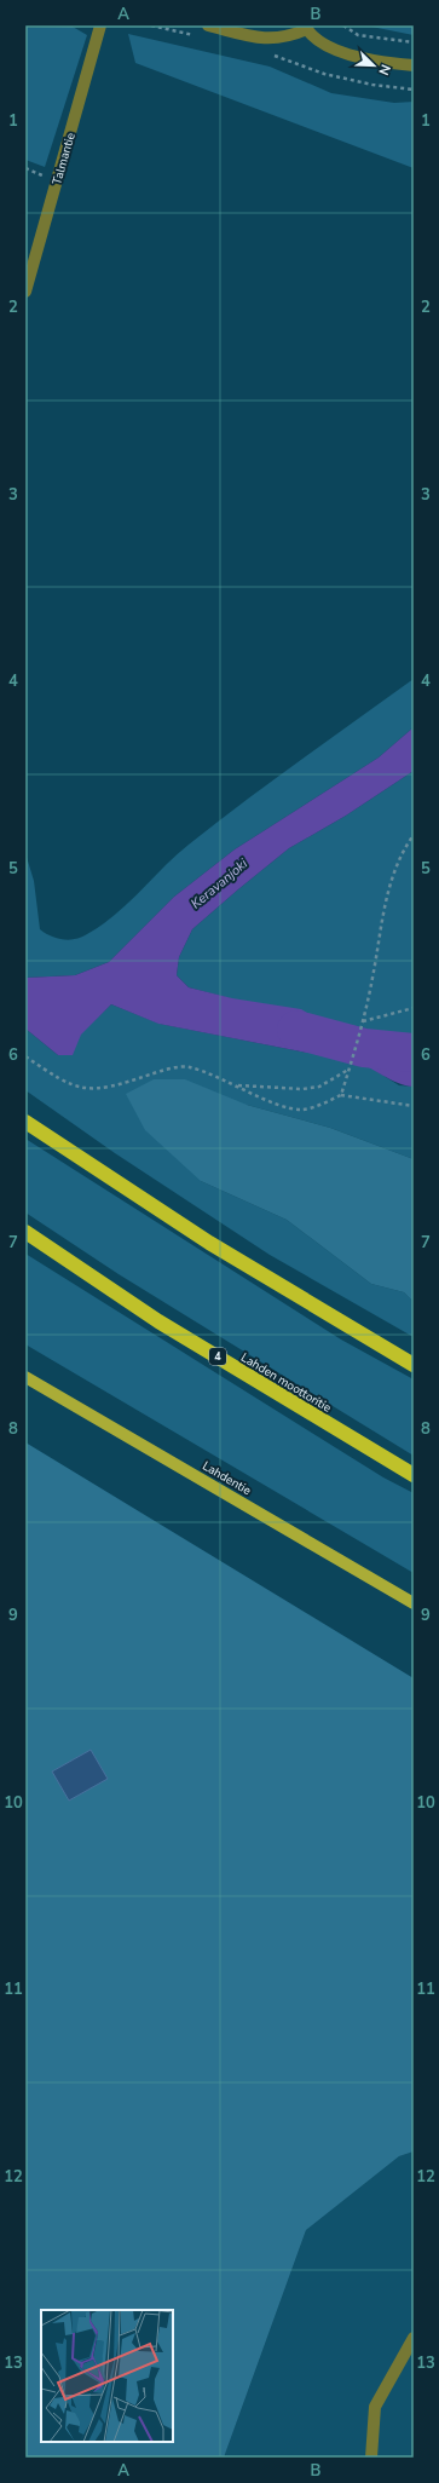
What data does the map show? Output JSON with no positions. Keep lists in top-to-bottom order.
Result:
{
  "streets": {
    "highway": ["4", "Lahden moottoritie"],
    "main road": ["Lahdentie"],
    "street": ["Talmantie"]
  },
  "water": ["Keravanjoki"],
  "north": "bottom right",
  "grid": {
    "columns": ["A", "B"],
    "rows": [
      "1",
      "2",
      "3",
      "4",
      "5",
      "6",
      "7",
      "8",
      "9",
      "10",
      "11",
      "12",
      "13"
    ]
  }
}
